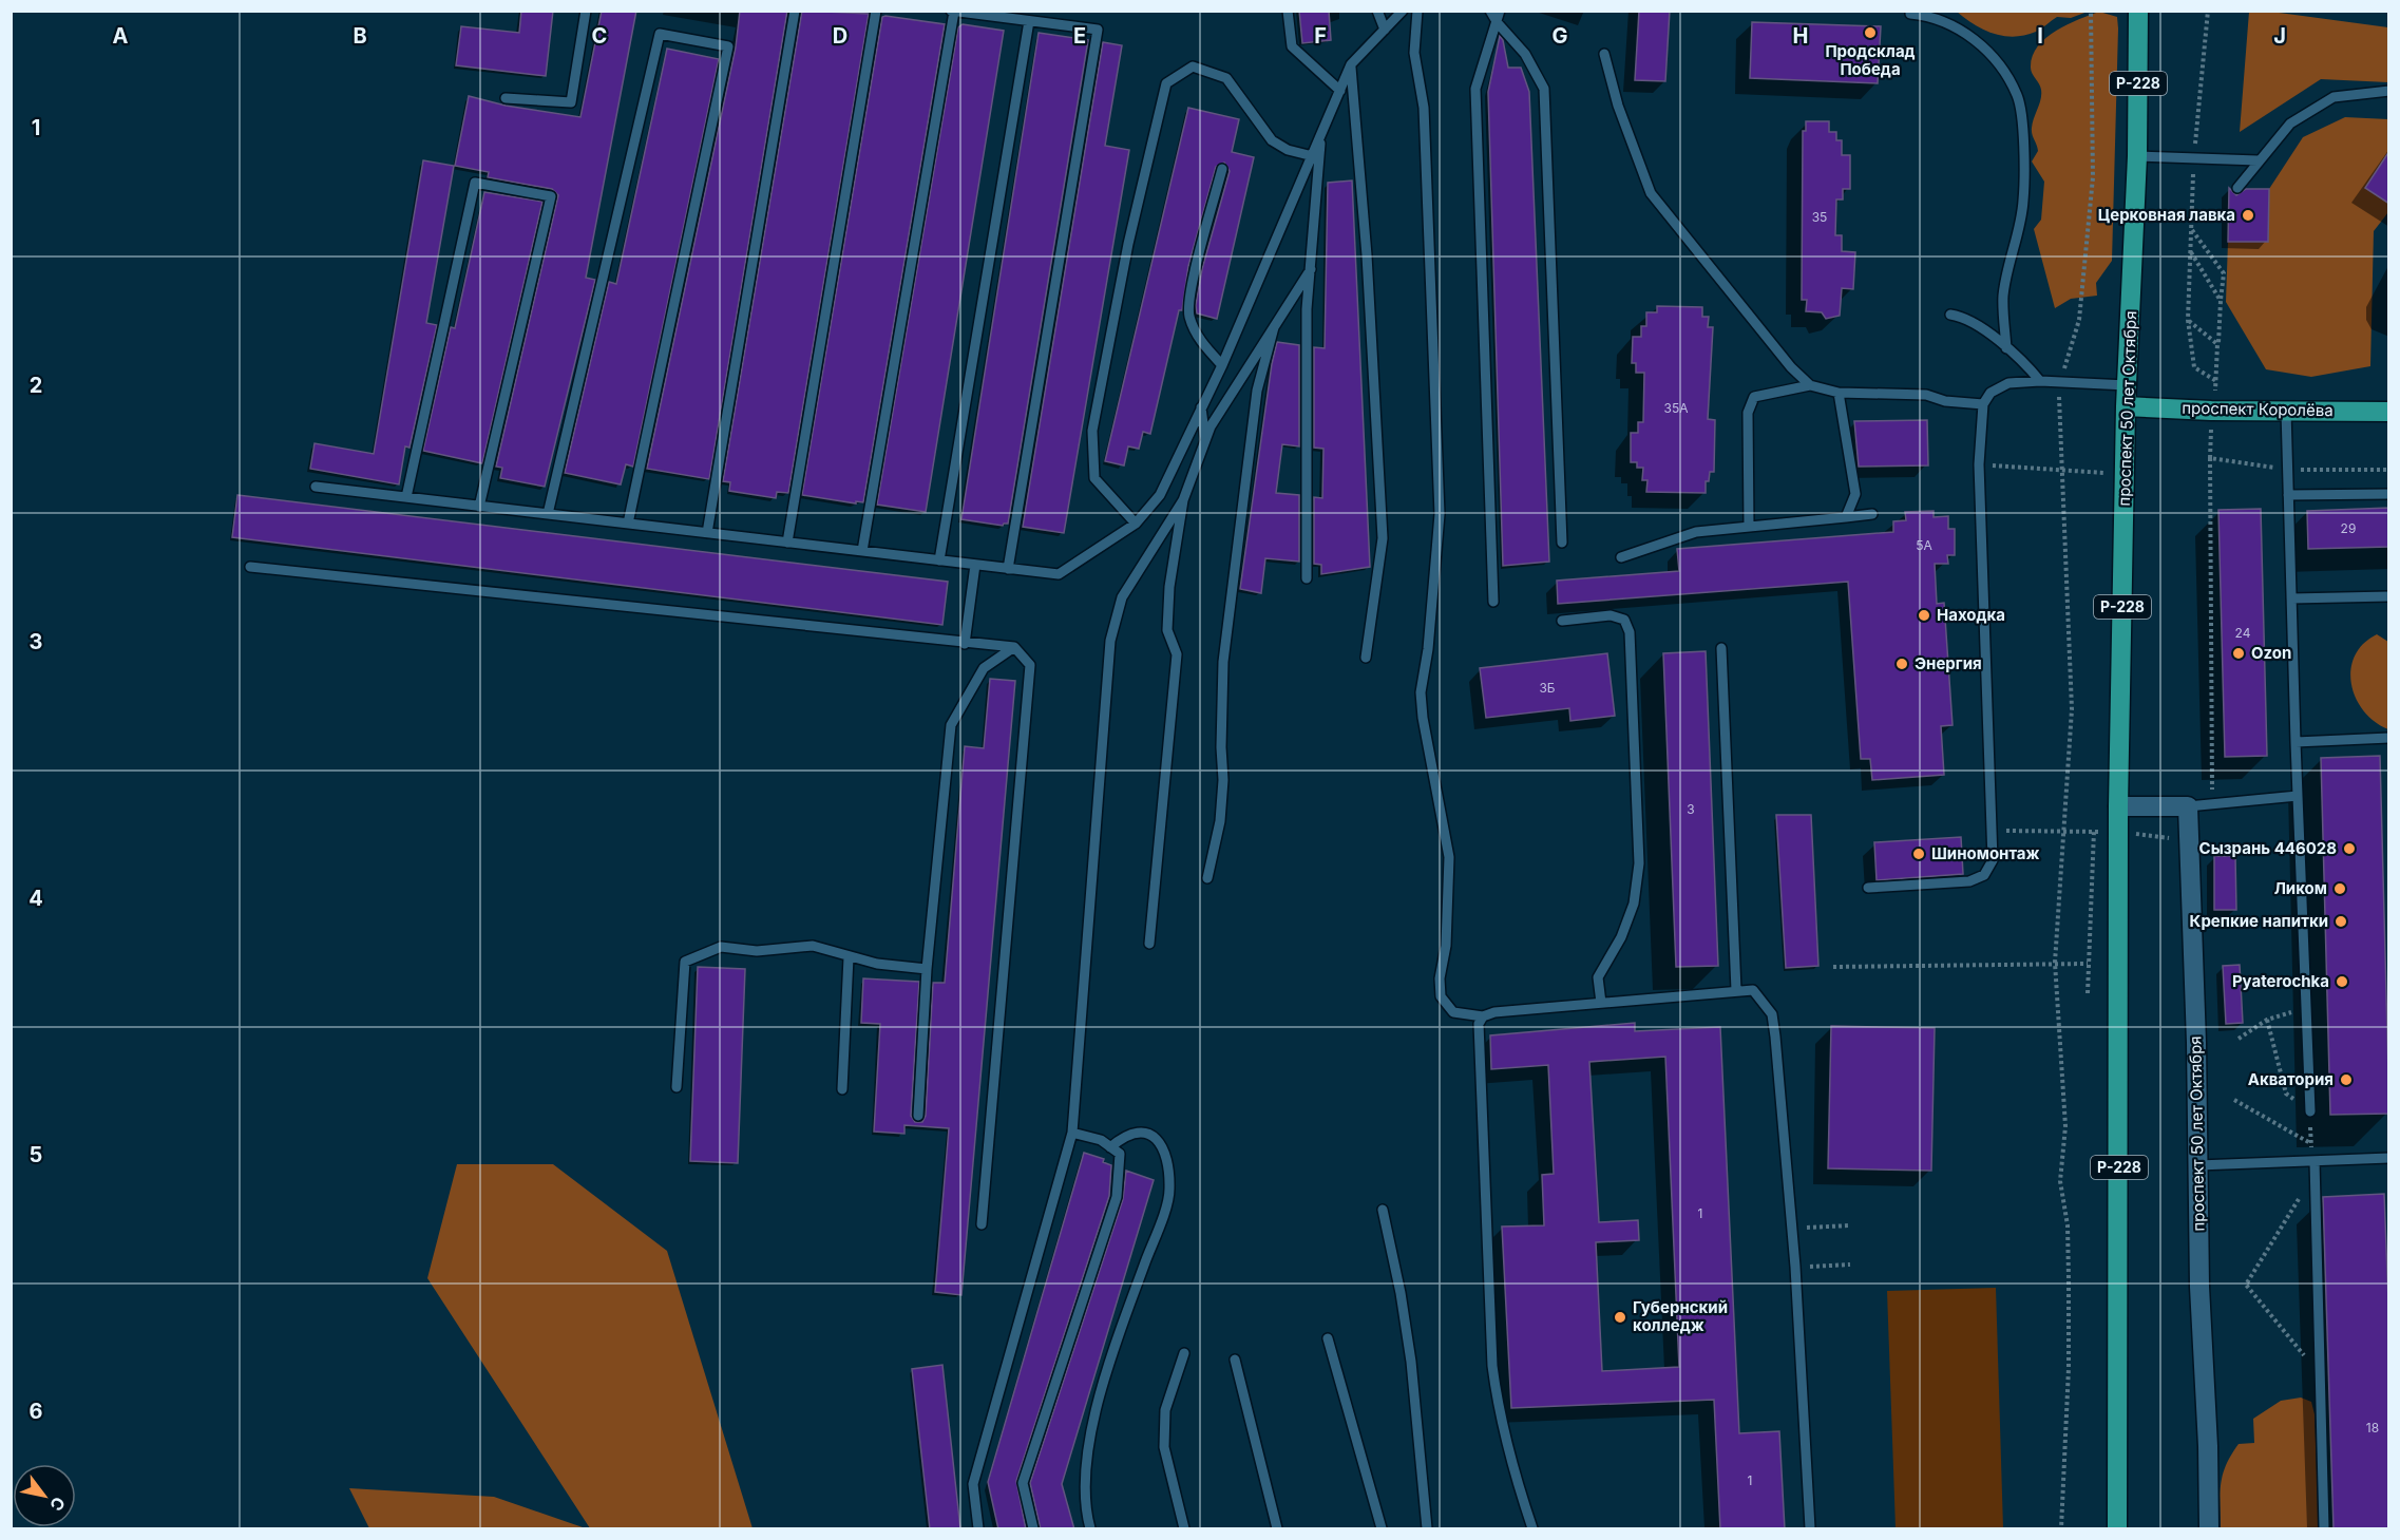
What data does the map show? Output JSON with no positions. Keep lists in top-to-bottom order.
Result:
{
  "streets": {
    "main road": ["Р-228", "проспект 50 лет Октября", "проспект Королёва"]
  },
  "crossings": [
    ["проспект 50 лет Октября", "проспект Королёва"]
  ],
  "places": [
    "Продсклад Победа",
    "Церковная лавка",
    "Находка",
    "Ozon",
    "Энергия",
    "Сызрань 446028",
    "Шиномонтаж",
    "Ликом",
    "Крепкие напитки",
    "Pyaterochka",
    "Акватория",
    "Губернский колледж"
  ],
  "house_numbers": [
    "35",
    "35А",
    "29",
    "5А",
    "24",
    "3Б",
    "3",
    "1",
    "18",
    "1"
  ],
  "north": "bottom right",
  "grid": {
    "columns": [
      "A",
      "B",
      "C",
      "D",
      "E",
      "F",
      "G",
      "H",
      "I",
      "J"
    ],
    "rows": [
      "1",
      "2",
      "3",
      "4",
      "5",
      "6"
    ]
  }
}
